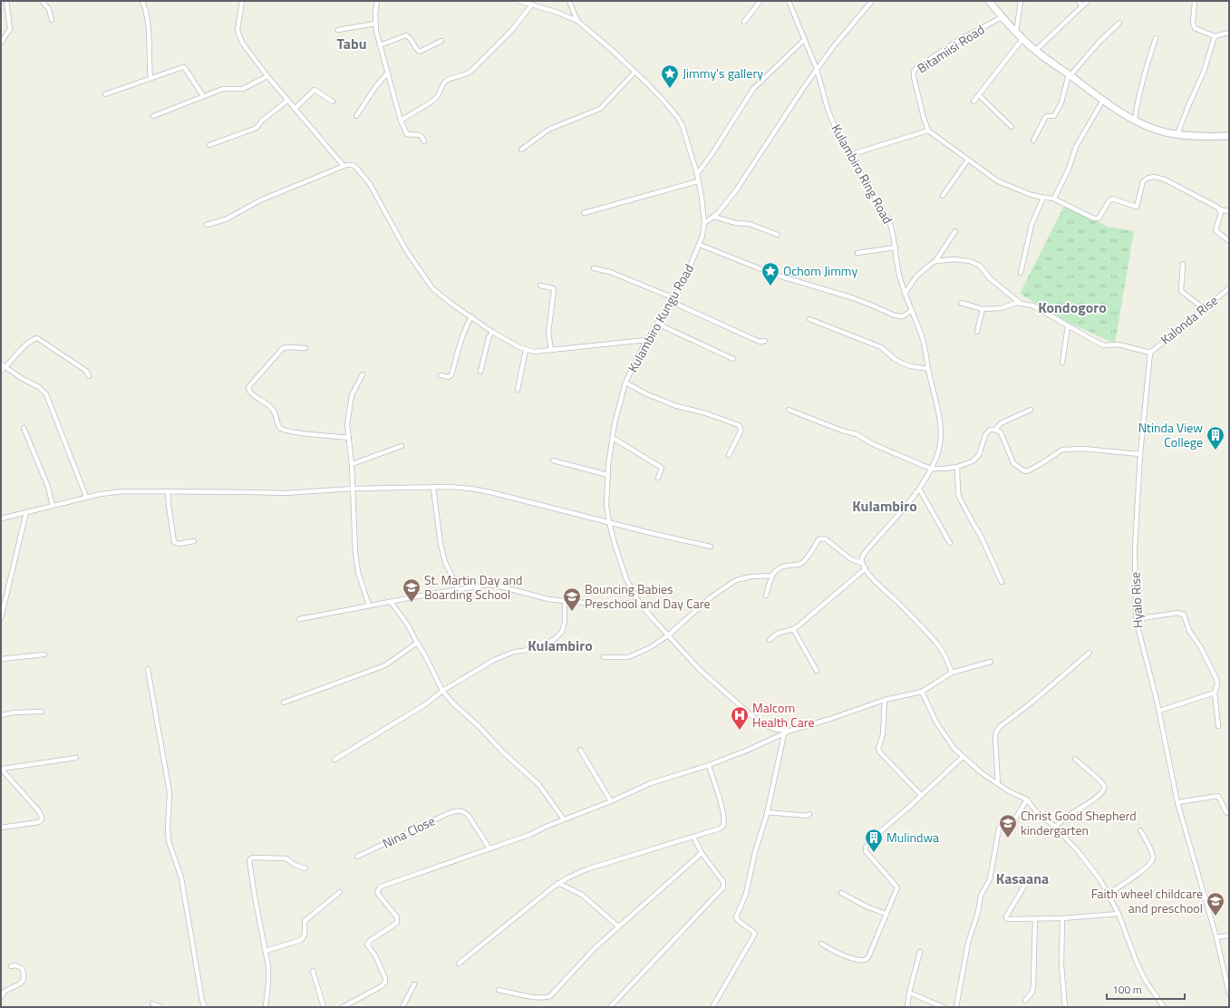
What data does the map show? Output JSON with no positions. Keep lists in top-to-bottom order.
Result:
{
  "streets": {
    "street": [
      "Bitamiisi Road",
      "Kulambiro Ring Road",
      "Kulambiro Kungu Road",
      "Kalonda Rise",
      "Hyalo Rise",
      "Nina Close"
    ]
  },
  "crossings": [
    ["Kalonda Rise", "Hyalo Rise"]
  ],
  "districts": [
    "Tabu",
    "Kondogoro",
    "Kulambiro",
    "Kulambiro",
    "Kasaana"
  ],
  "places": {
    "place": ["Jimmy's gallery", "Ochom Jimmy"],
    "building": ["Ntinda View College", "Mulindwa"],
    "school or university": [
      "St. Martin Day and Boarding School",
      "Bouncing Babies Preschool and Day Care",
      "Christ Good Shepherd kindergarten",
      "Faith wheel childcare and preschool"
    ],
    "hospital": ["Malcom Health Care"]
  },
  "scale_bar": "100 m"
}
